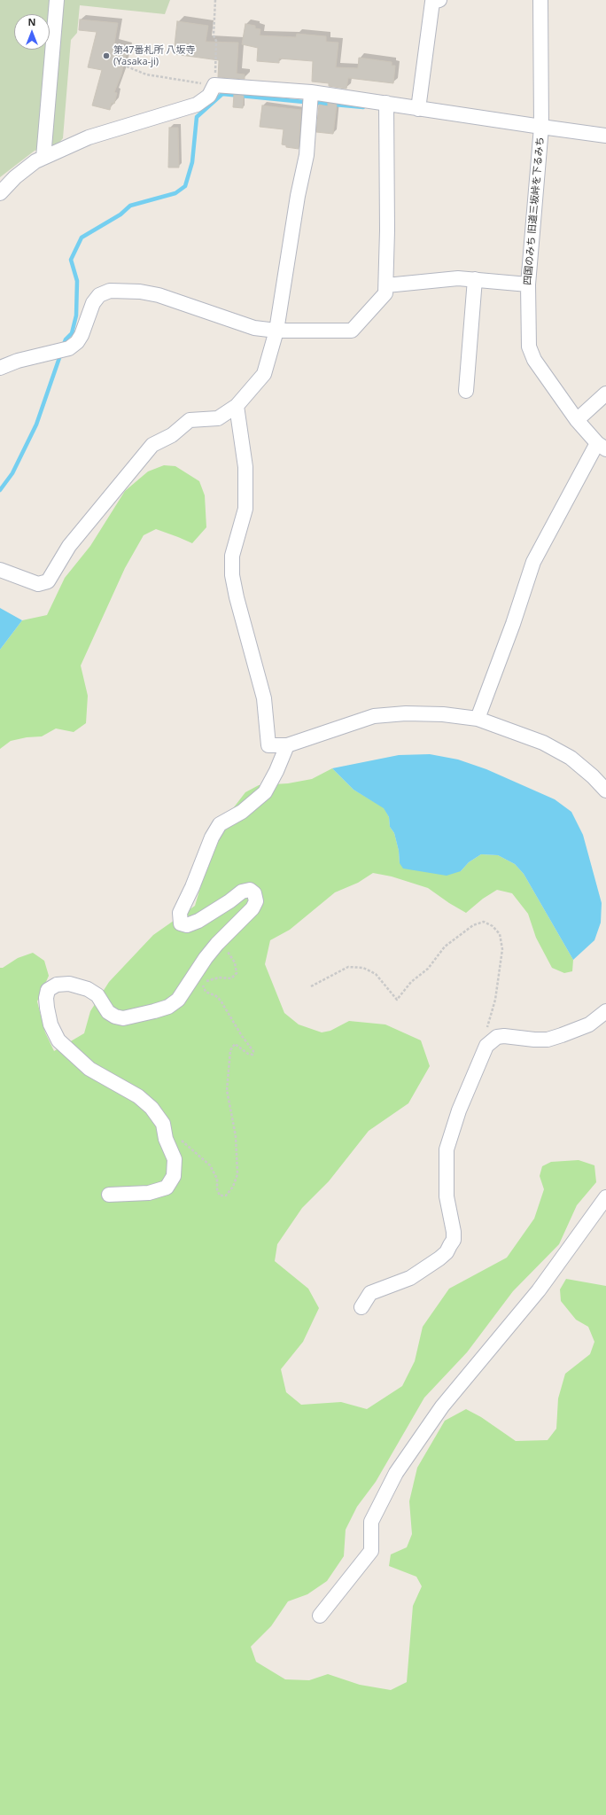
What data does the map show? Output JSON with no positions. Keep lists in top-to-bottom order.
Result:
{
  "streets": {
    "street": ["四国のみち 旧道三坂峠を下るみち"]
  },
  "places": ["第47番札所 八坂寺 (Yasaka-ji)"],
  "north": "top"
}
